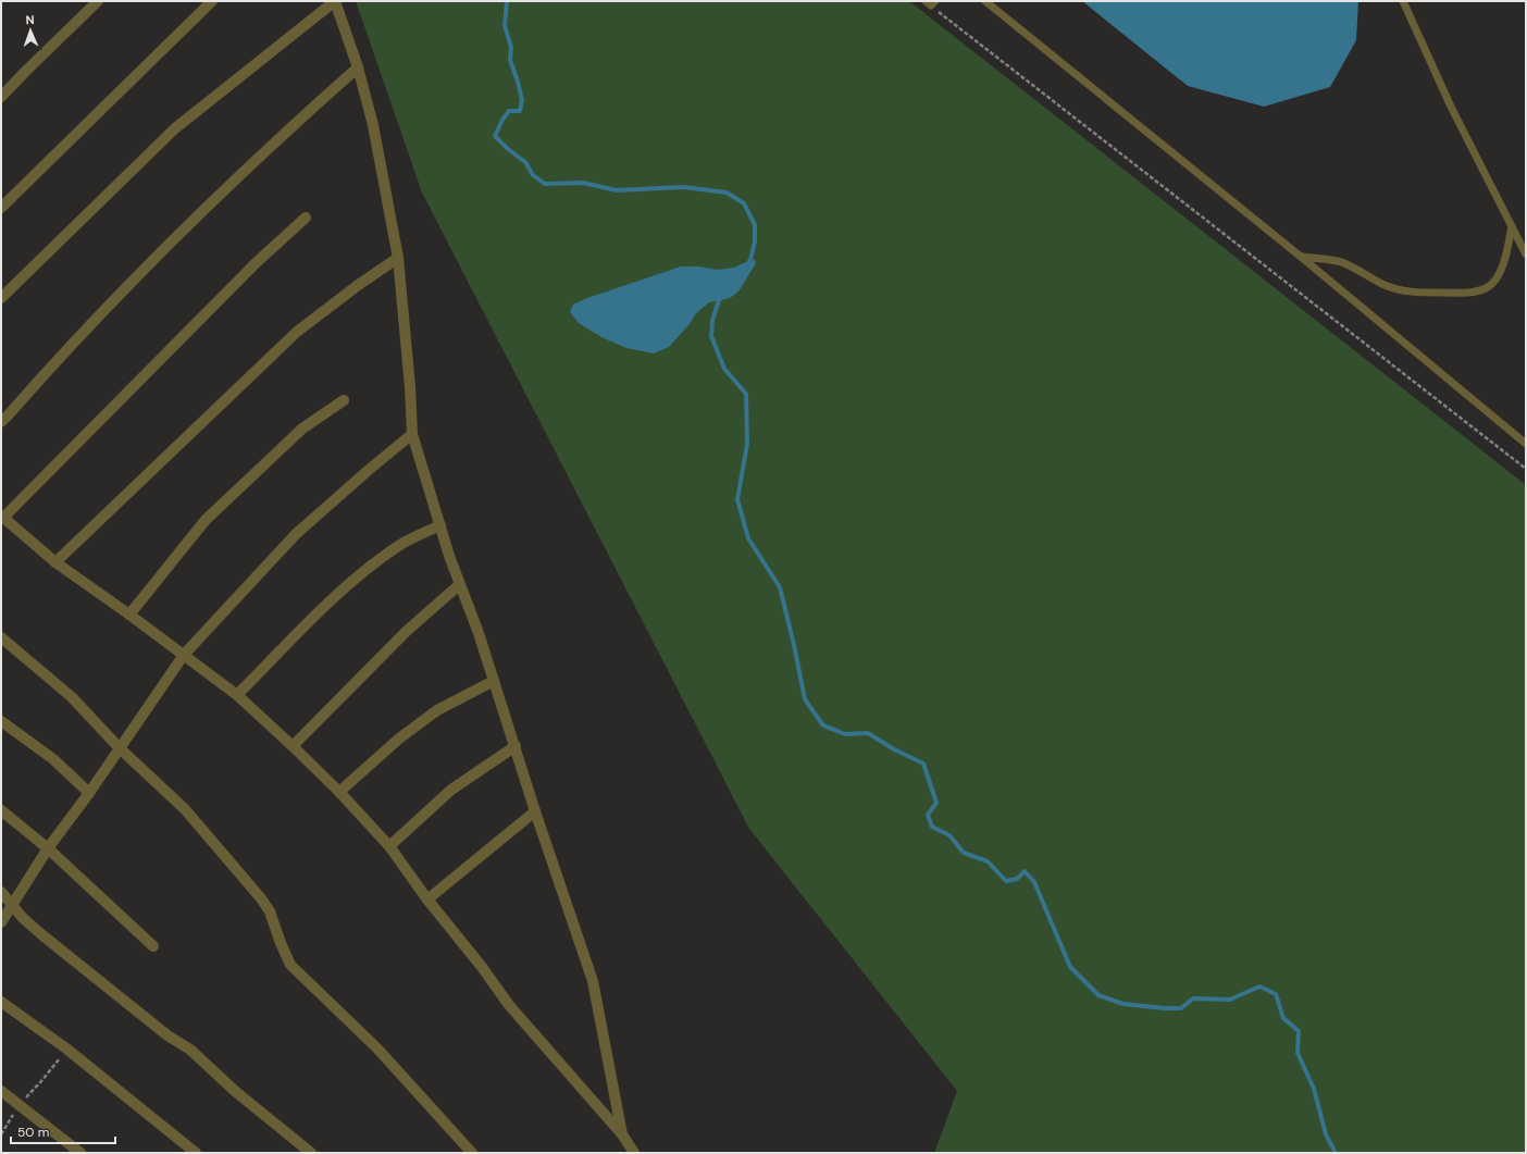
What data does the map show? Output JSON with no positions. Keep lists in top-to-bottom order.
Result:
{
  "scale_bar": "50 m",
  "north": "top"
}
